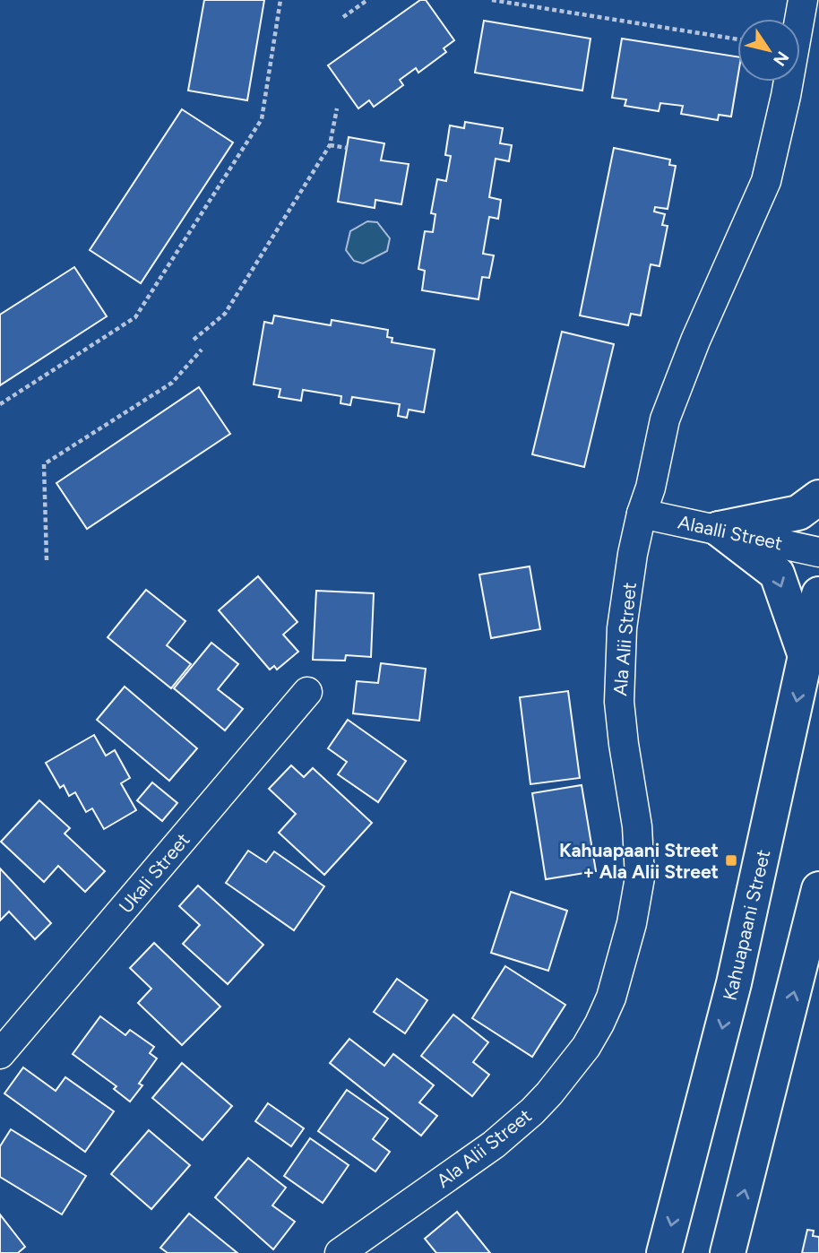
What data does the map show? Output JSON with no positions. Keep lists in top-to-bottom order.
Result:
{
  "streets": {
    "main road": ["Kahuapaani Street"],
    "street": ["Alaalli Street", "Ala Alii Street", "Ukali Street"]
  },
  "crossings": [
    ["Alaalli Street", "Ala Alii Street"]
  ],
  "places": {
    "transit": ["Kahuapaani Street + Ala Alii Street"]
  },
  "north": "bottom right"
}
